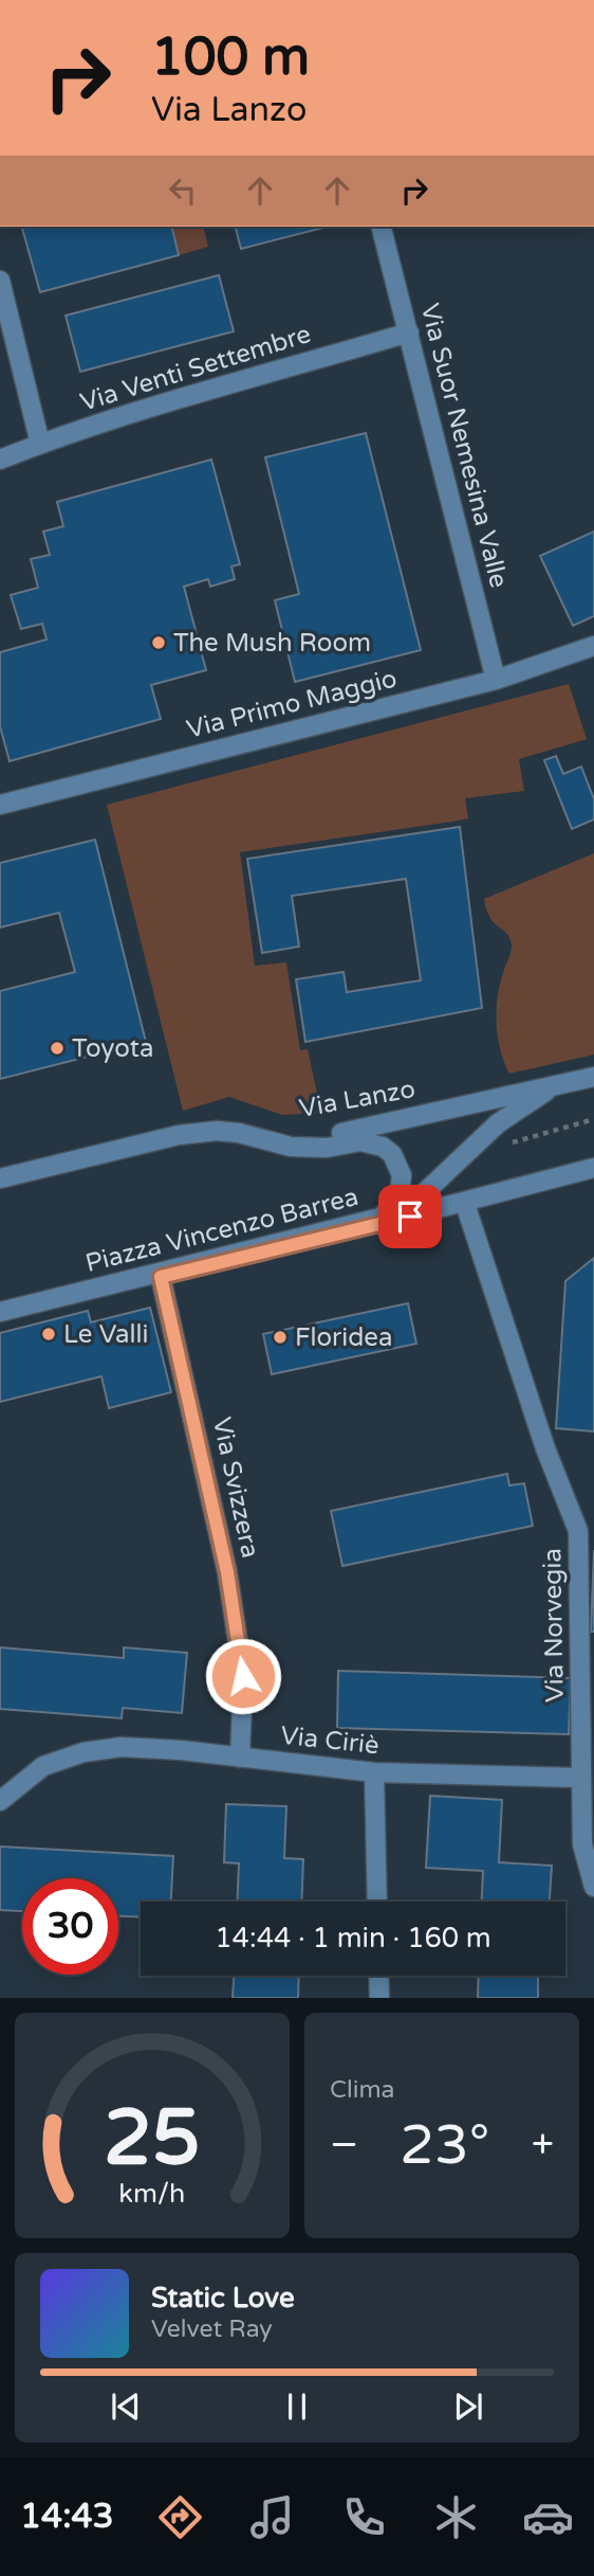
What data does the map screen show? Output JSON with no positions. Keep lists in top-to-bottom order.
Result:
{
  "streets": {
    "street": [
      "Via Venti Settembre",
      "Via Suor Nemesina Valle",
      "Via Primo Maggio",
      "Via Lanzo",
      "Piazza Vincenzo Barrea",
      "Via Svizzera",
      "Via Norvegia",
      "Via Ciriè"
    ]
  },
  "crossings": [
    ["Via Venti Settembre", "Via Suor Nemesina Valle"],
    ["Via Suor Nemesina Valle", "Via Primo Maggio"],
    ["Via Svizzera", "Via Ciriè"],
    ["Via Norvegia", "Via Ciriè"]
  ],
  "places": [
    "The Mush Room",
    "Toyota",
    "Le Valli",
    "Floridea"
  ],
  "page": {
    "turn": ["100 m", "Via Lanzo"],
    "limit": "30",
    "trip": "14:44 · 1 min · 160 m",
    "tile": "Clima",
    "heat": ["−", "23°", "+"],
    "song": ["Static Love", "Velvet Ray"],
    "tabs": "14:43",
    "gauge": ["25", "km/h"]
  }
}
